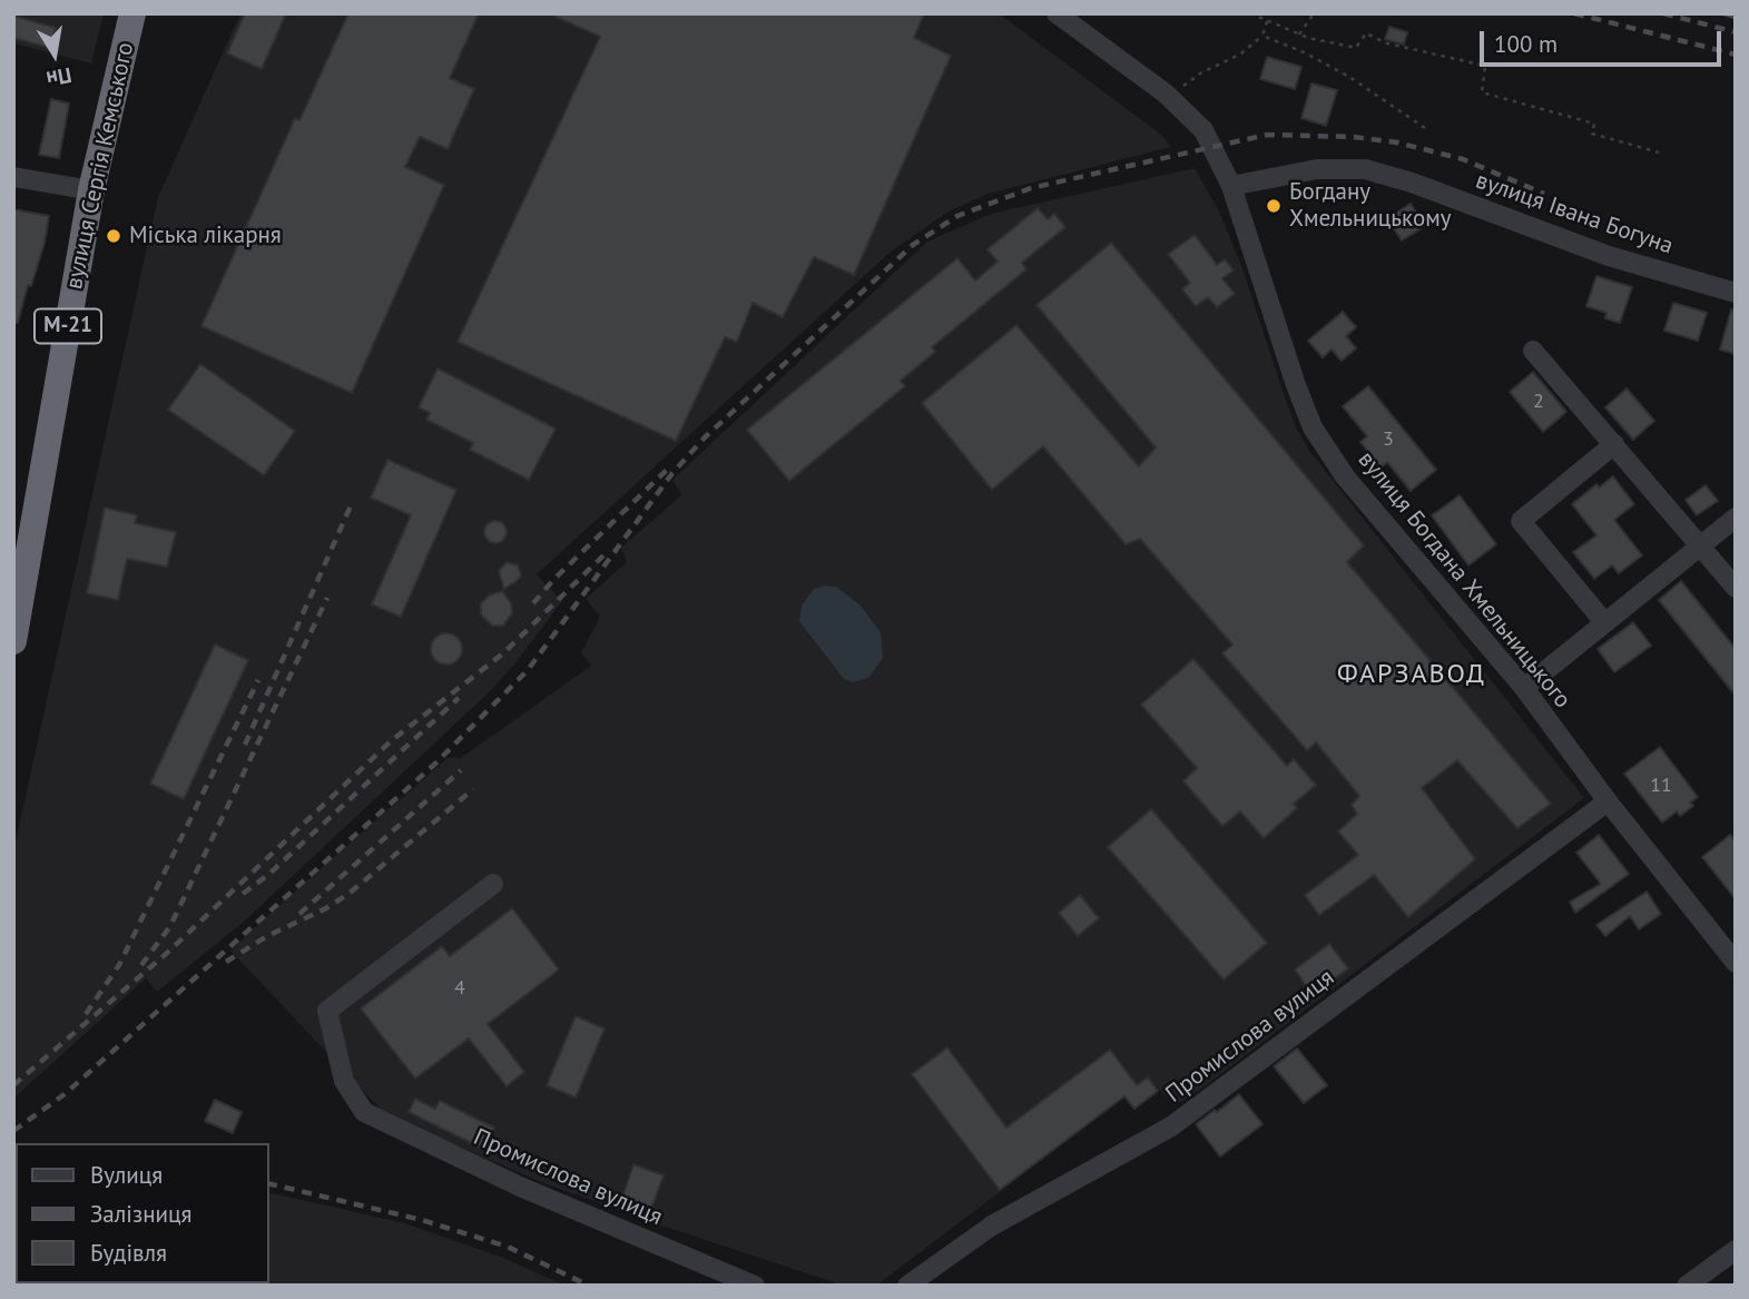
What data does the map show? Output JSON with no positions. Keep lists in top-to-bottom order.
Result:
{
  "streets": {
    "highway": ["вулиця Сергія Кемського", "М-21"],
    "street": ["вулиця Івана Богуна", "вулиця Богдана Хмельницького", "Промислова вулиця"]
  },
  "crossings": [
    ["вулиця Івана Богуна", "вулиця Богдана Хмельницького"],
    ["вулиця Богдана Хмельницького", "Промислова вулиця"]
  ],
  "districts": ["ФАРЗАВОД"],
  "places": ["Богдану Хмельницькому", "Міська лікарня"],
  "house_numbers": [
    "2",
    "3",
    "11",
    "4"
  ],
  "legend": ["Вулиця", "Залізниця", "Будівля"],
  "scale_bar": "100 m",
  "north": "bottom"
}
